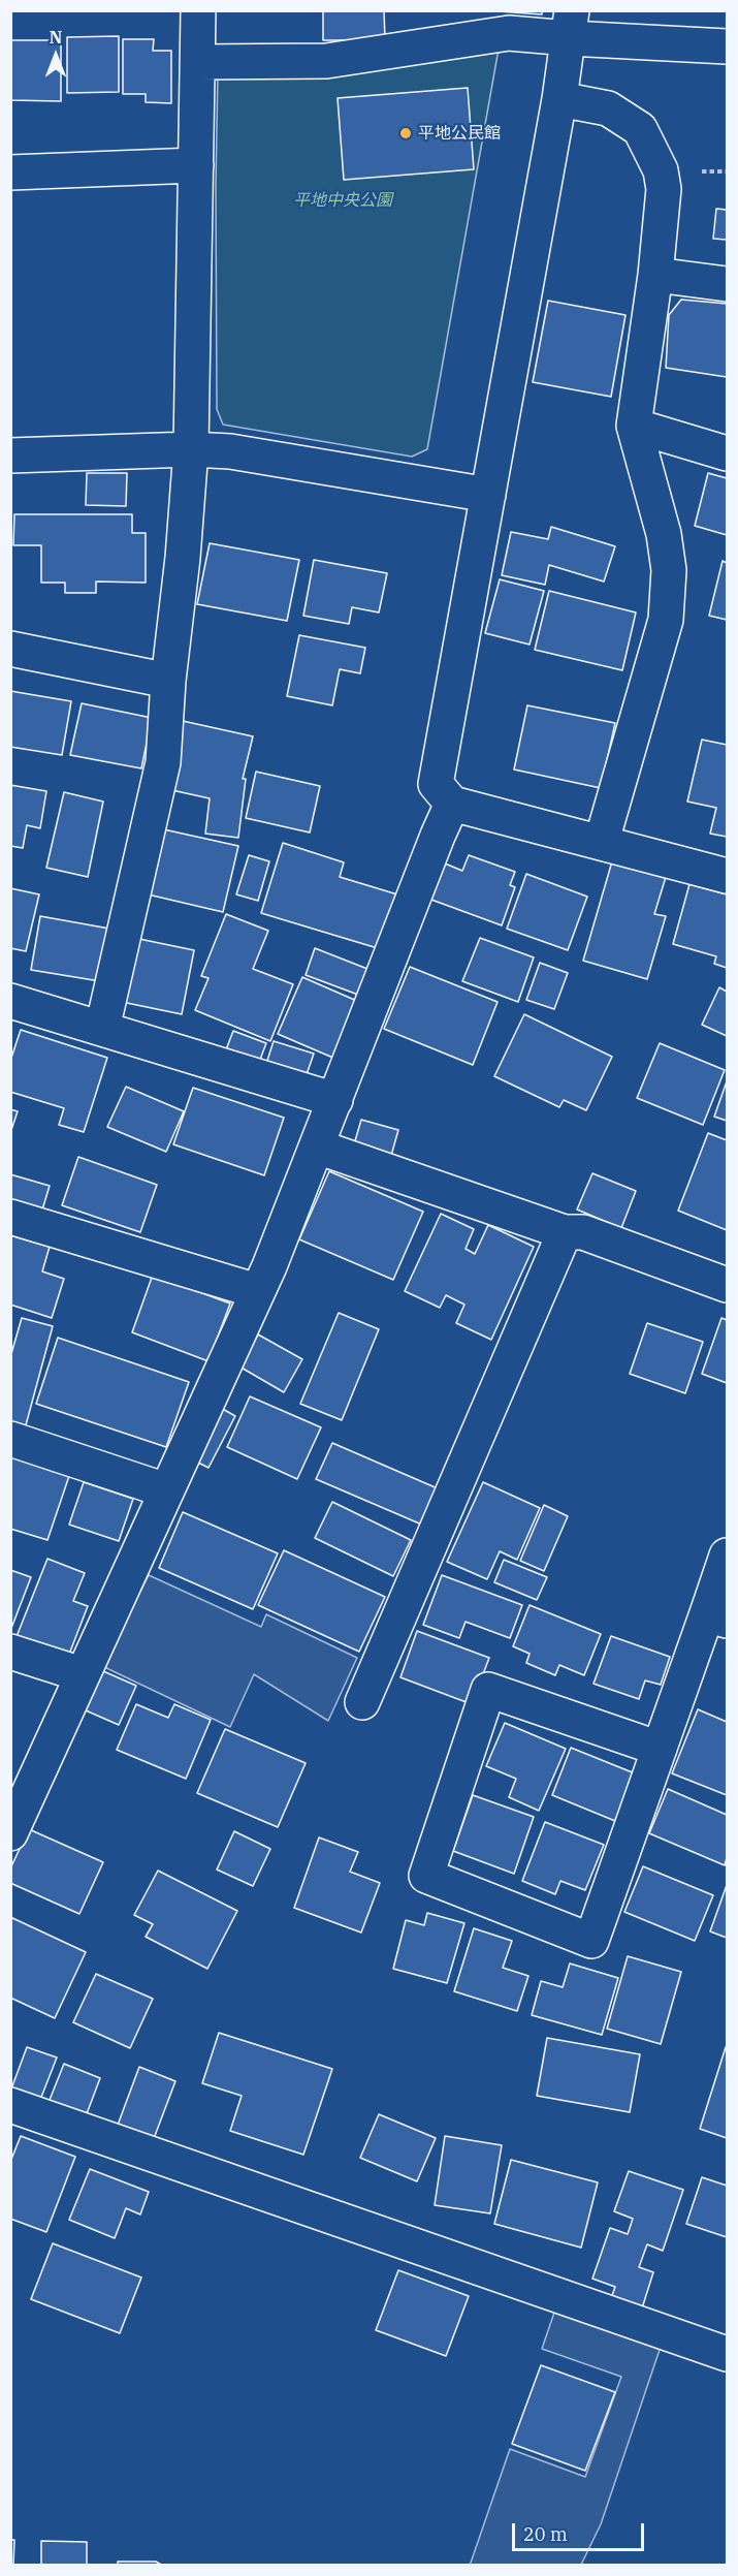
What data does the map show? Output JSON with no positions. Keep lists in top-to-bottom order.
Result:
{
  "parks": ["平地中央公園"],
  "places": ["平地公民館"],
  "scale_bar": "20 m",
  "north": "top"
}
